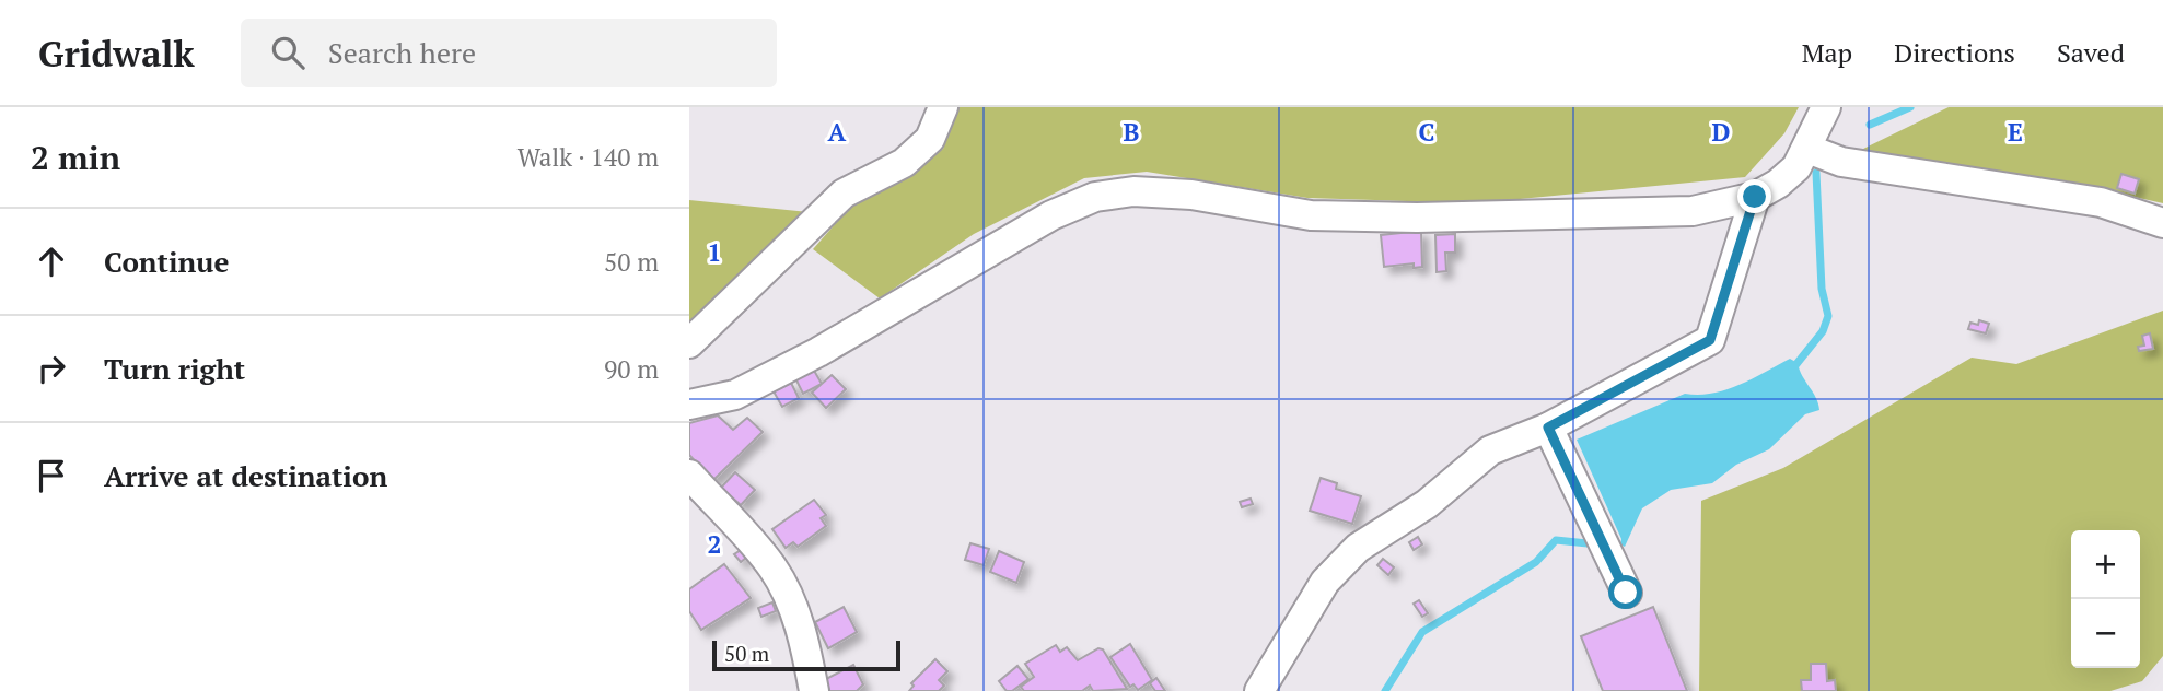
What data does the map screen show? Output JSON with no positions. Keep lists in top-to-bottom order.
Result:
{
  "scale_bar": "50 m",
  "page": {
    "header": "Gridwalk",
    "search": "Search here",
    "nav": ["Map", "Directions", "Saved"],
    "heading": ["2 min", "Walk · 140 m"],
    "list": [
      ["Continue", "50 m"],
      ["Turn right", "90 m"],
      "Arrive at destination"
    ],
    "map_buttons": ["+", "−"],
    "scale": "50 m"
  },
  "grid": {
    "columns": [
      "A",
      "B",
      "C",
      "D",
      "E"
    ],
    "rows": ["1", "2"]
  }
}
